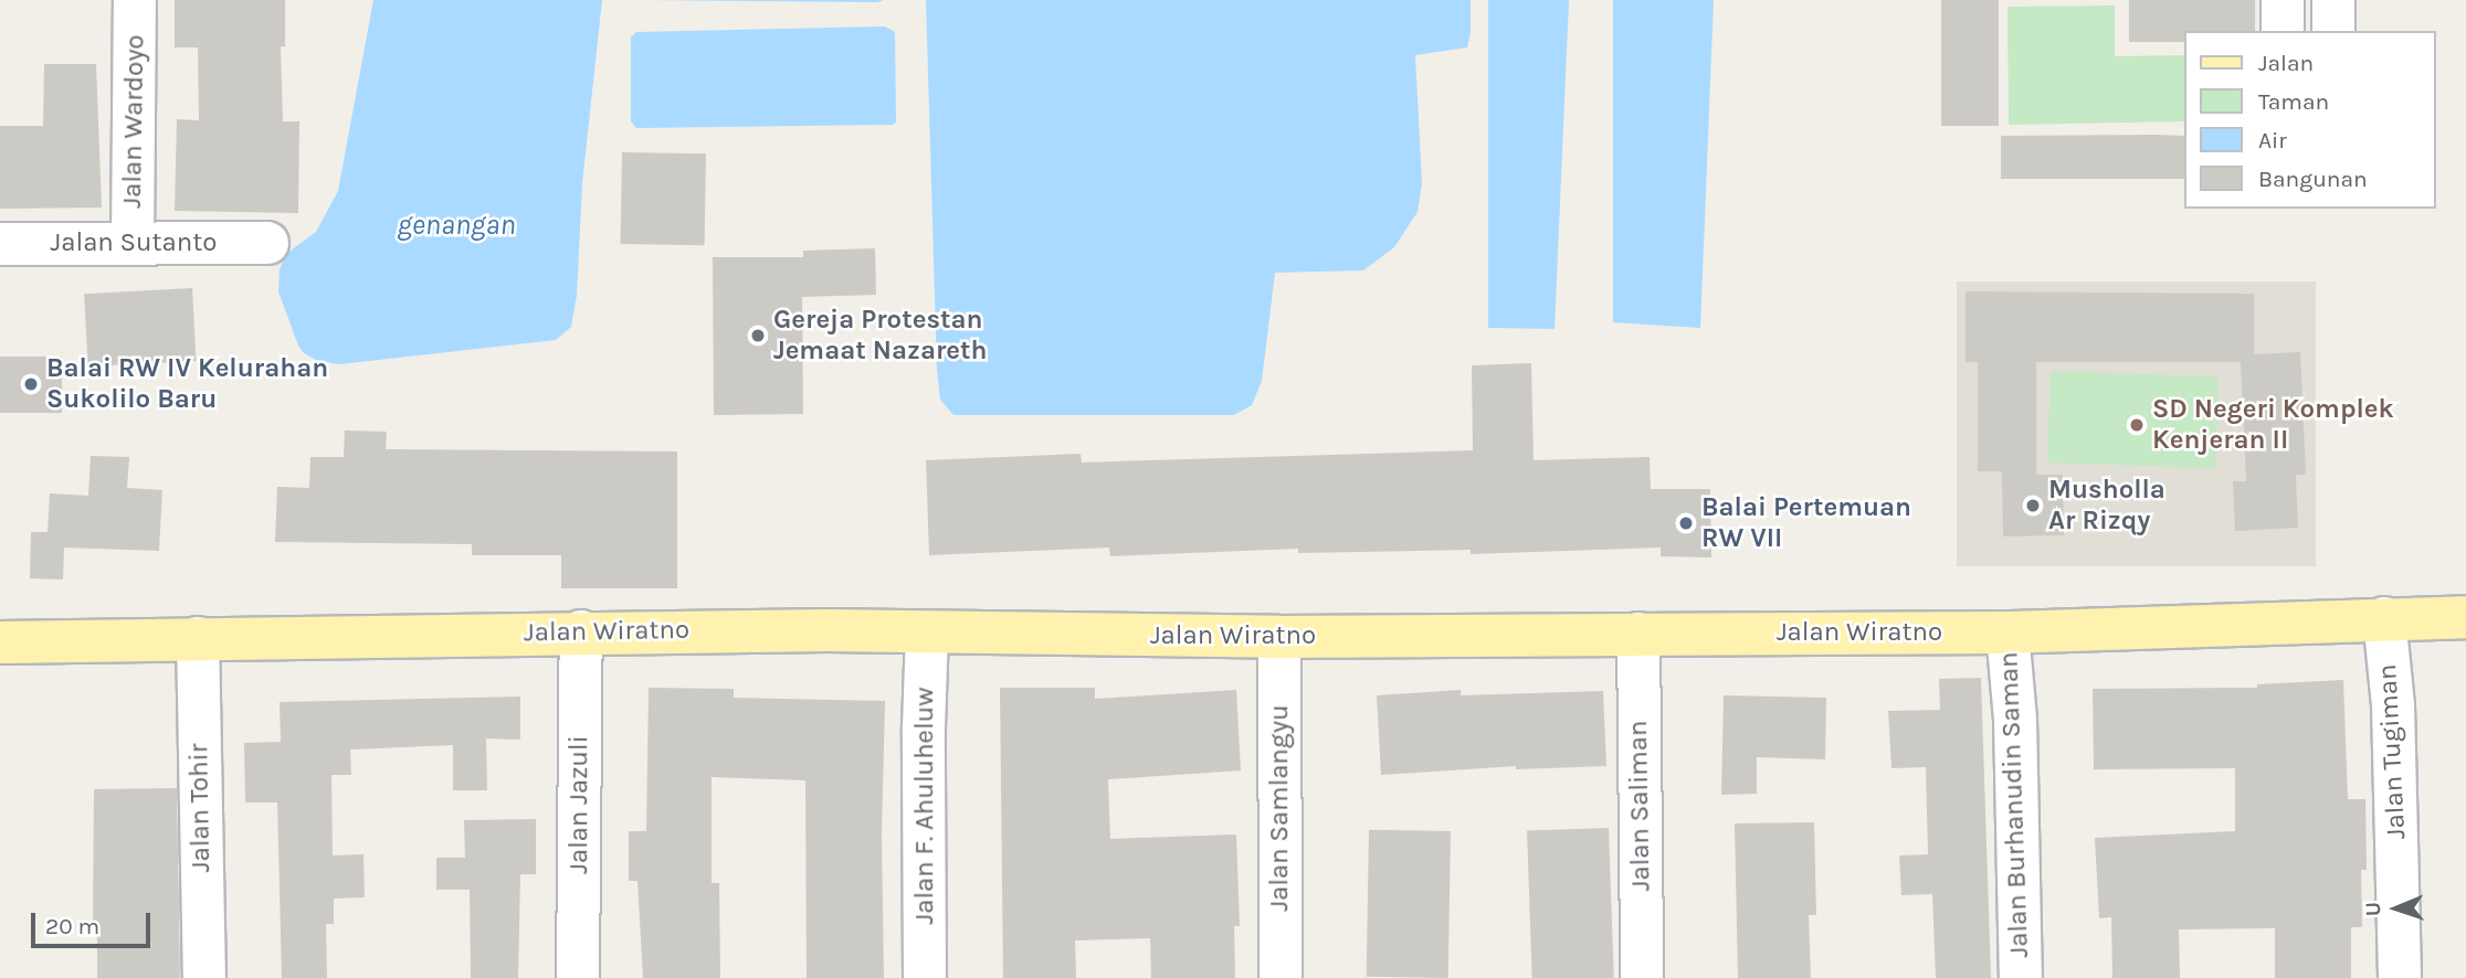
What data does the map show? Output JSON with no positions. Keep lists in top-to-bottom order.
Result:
{
  "streets": {
    "main road": ["Jalan Wiratno"],
    "street": [
      "Jalan Wardoyo",
      "Jalan Sutanto",
      "Jalan Tugiman",
      "Jalan Jazuli",
      "Jalan Burhanudin Saman",
      "Jalan F. Ahuluheluw",
      "Jalan Saliman",
      "Jalan Tohir",
      "Jalan Samlangyu"
    ]
  },
  "crossings": [
    ["Jalan Wardoyo", "Jalan Sutanto"],
    ["Jalan Wiratno", "Jalan Tugiman"],
    ["Jalan Wiratno", "Jalan Jazuli"],
    ["Jalan Wiratno", "Jalan Burhanudin Saman"],
    ["Jalan Wiratno", "Jalan F. Ahuluheluw"],
    ["Jalan Wiratno", "Jalan Saliman"],
    ["Jalan Wiratno", "Jalan Tohir"],
    ["Jalan Wiratno", "Jalan Samlangyu"]
  ],
  "water": ["genangan"],
  "places": [
    "Gereja Protestan Jemaat Nazareth",
    "Balai RW IV Kelurahan Sukolilo Baru",
    "SD Negeri Komplek Kenjeran II",
    "Musholla Ar Rizqy",
    "Balai Pertemuan RW VII"
  ],
  "legend": [
    "Jalan",
    "Taman",
    "Air",
    "Bangunan"
  ],
  "scale_bar": "20 m",
  "north": "left"
}
